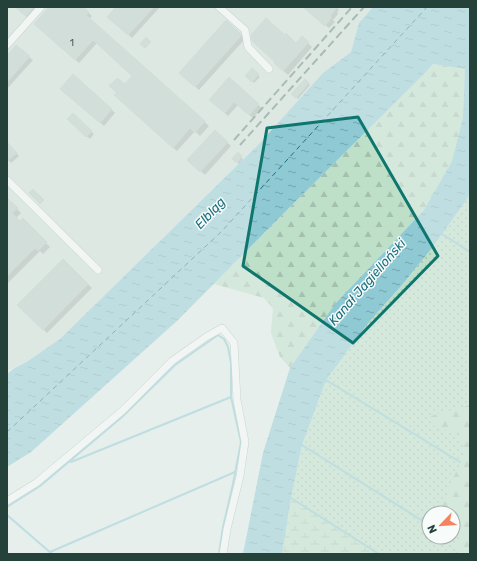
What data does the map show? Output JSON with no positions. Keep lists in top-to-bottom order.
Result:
{
  "water": ["Elbląg", "Kanał Jagielloński"],
  "house_numbers": ["1"],
  "north": "bottom left"
}
